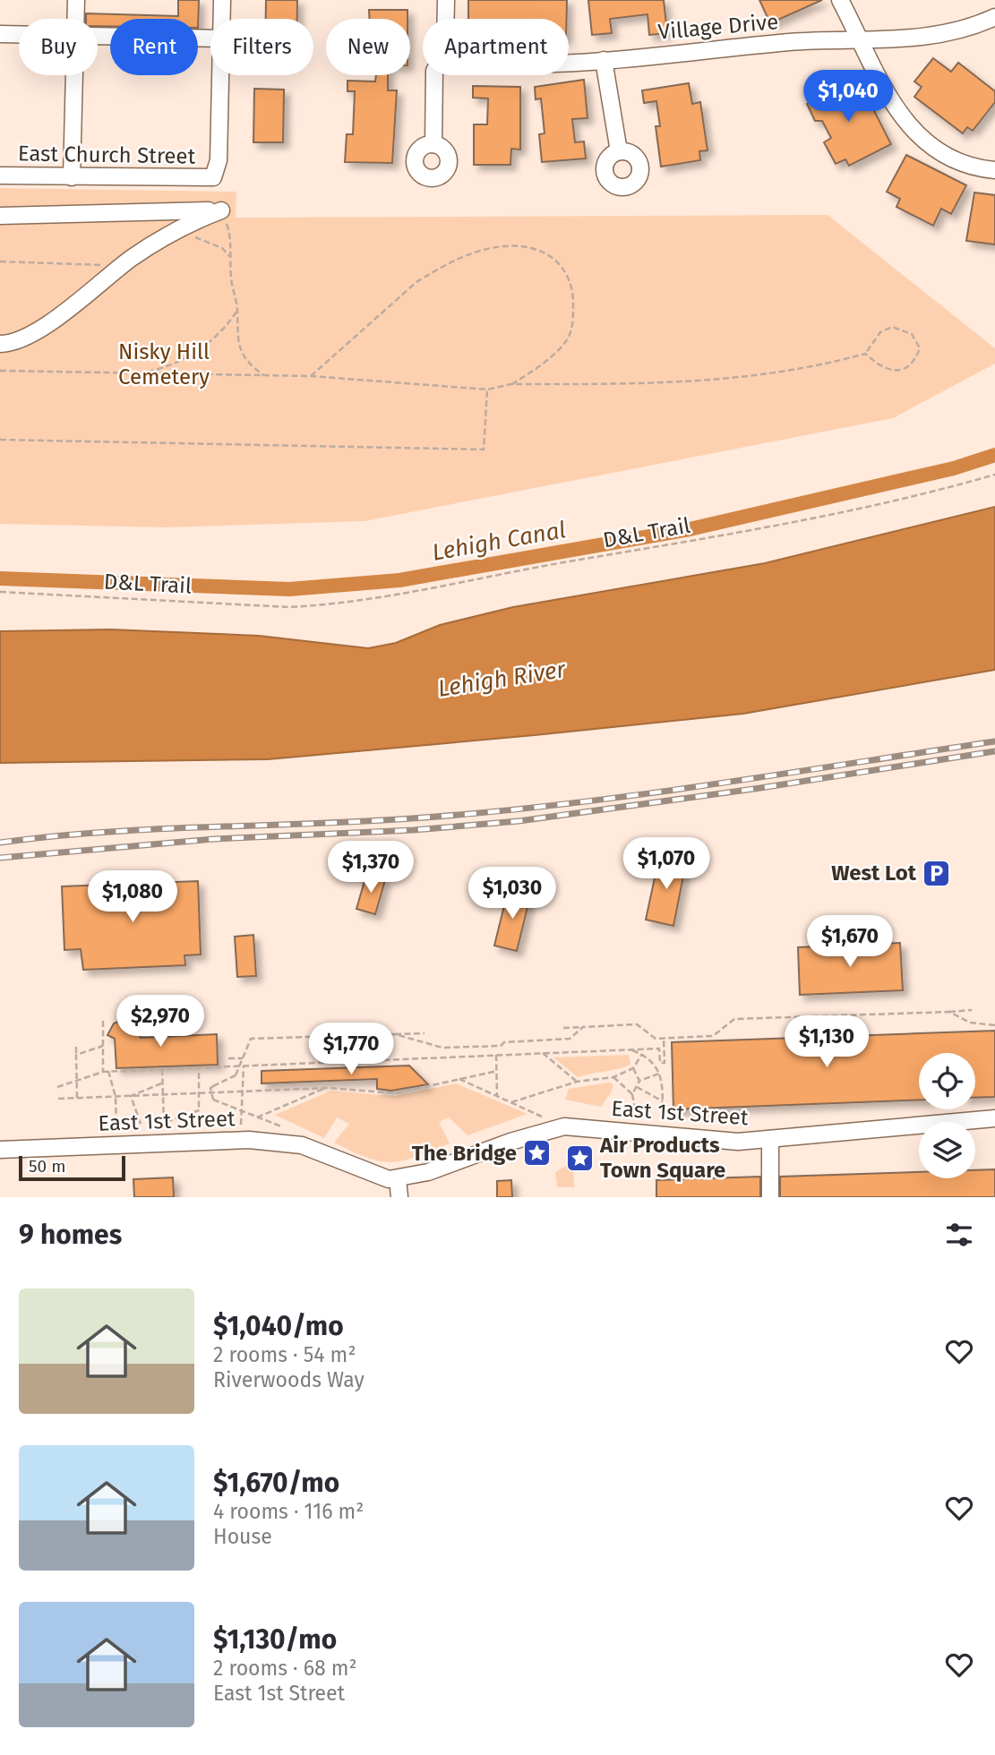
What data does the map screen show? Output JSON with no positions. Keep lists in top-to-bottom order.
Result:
{
  "streets": {
    "street": ["Village Drive", "East Church Street", "East 1st Street"],
    "path": ["D&L Trail"]
  },
  "water": ["Lehigh Canal", "Lehigh River"],
  "parks": ["Nisky Hill Cemetery"],
  "places": {
    "parking": ["West Lot"],
    "place": ["The Bridge", "Air Products Town Square"]
  },
  "scale_bar": "50 m",
  "page": {
    "chip": [
      "Buy",
      "Rent",
      "Filters",
      "New",
      "Apartment"
    ],
    "price": [
      "$1,040",
      "$1,070",
      "$1,370",
      "$1,030",
      "$1,080",
      "$1,670",
      "$2,970",
      "$1,130",
      "$1,770"
    ],
    "scale": "50 m",
    "heading": "9 homes",
    "list": [
      {
        "name": "$1,040/mo",
        "note": "2 rooms · 54 m² · Riverwoods Way"
      },
      {
        "name": "$1,670/mo",
        "note": "4 rooms · 116 m² · House"
      },
      {
        "name": "$1,130/mo",
        "note": "2 rooms · 68 m² · East 1st Street"
      }
    ]
  }
}
